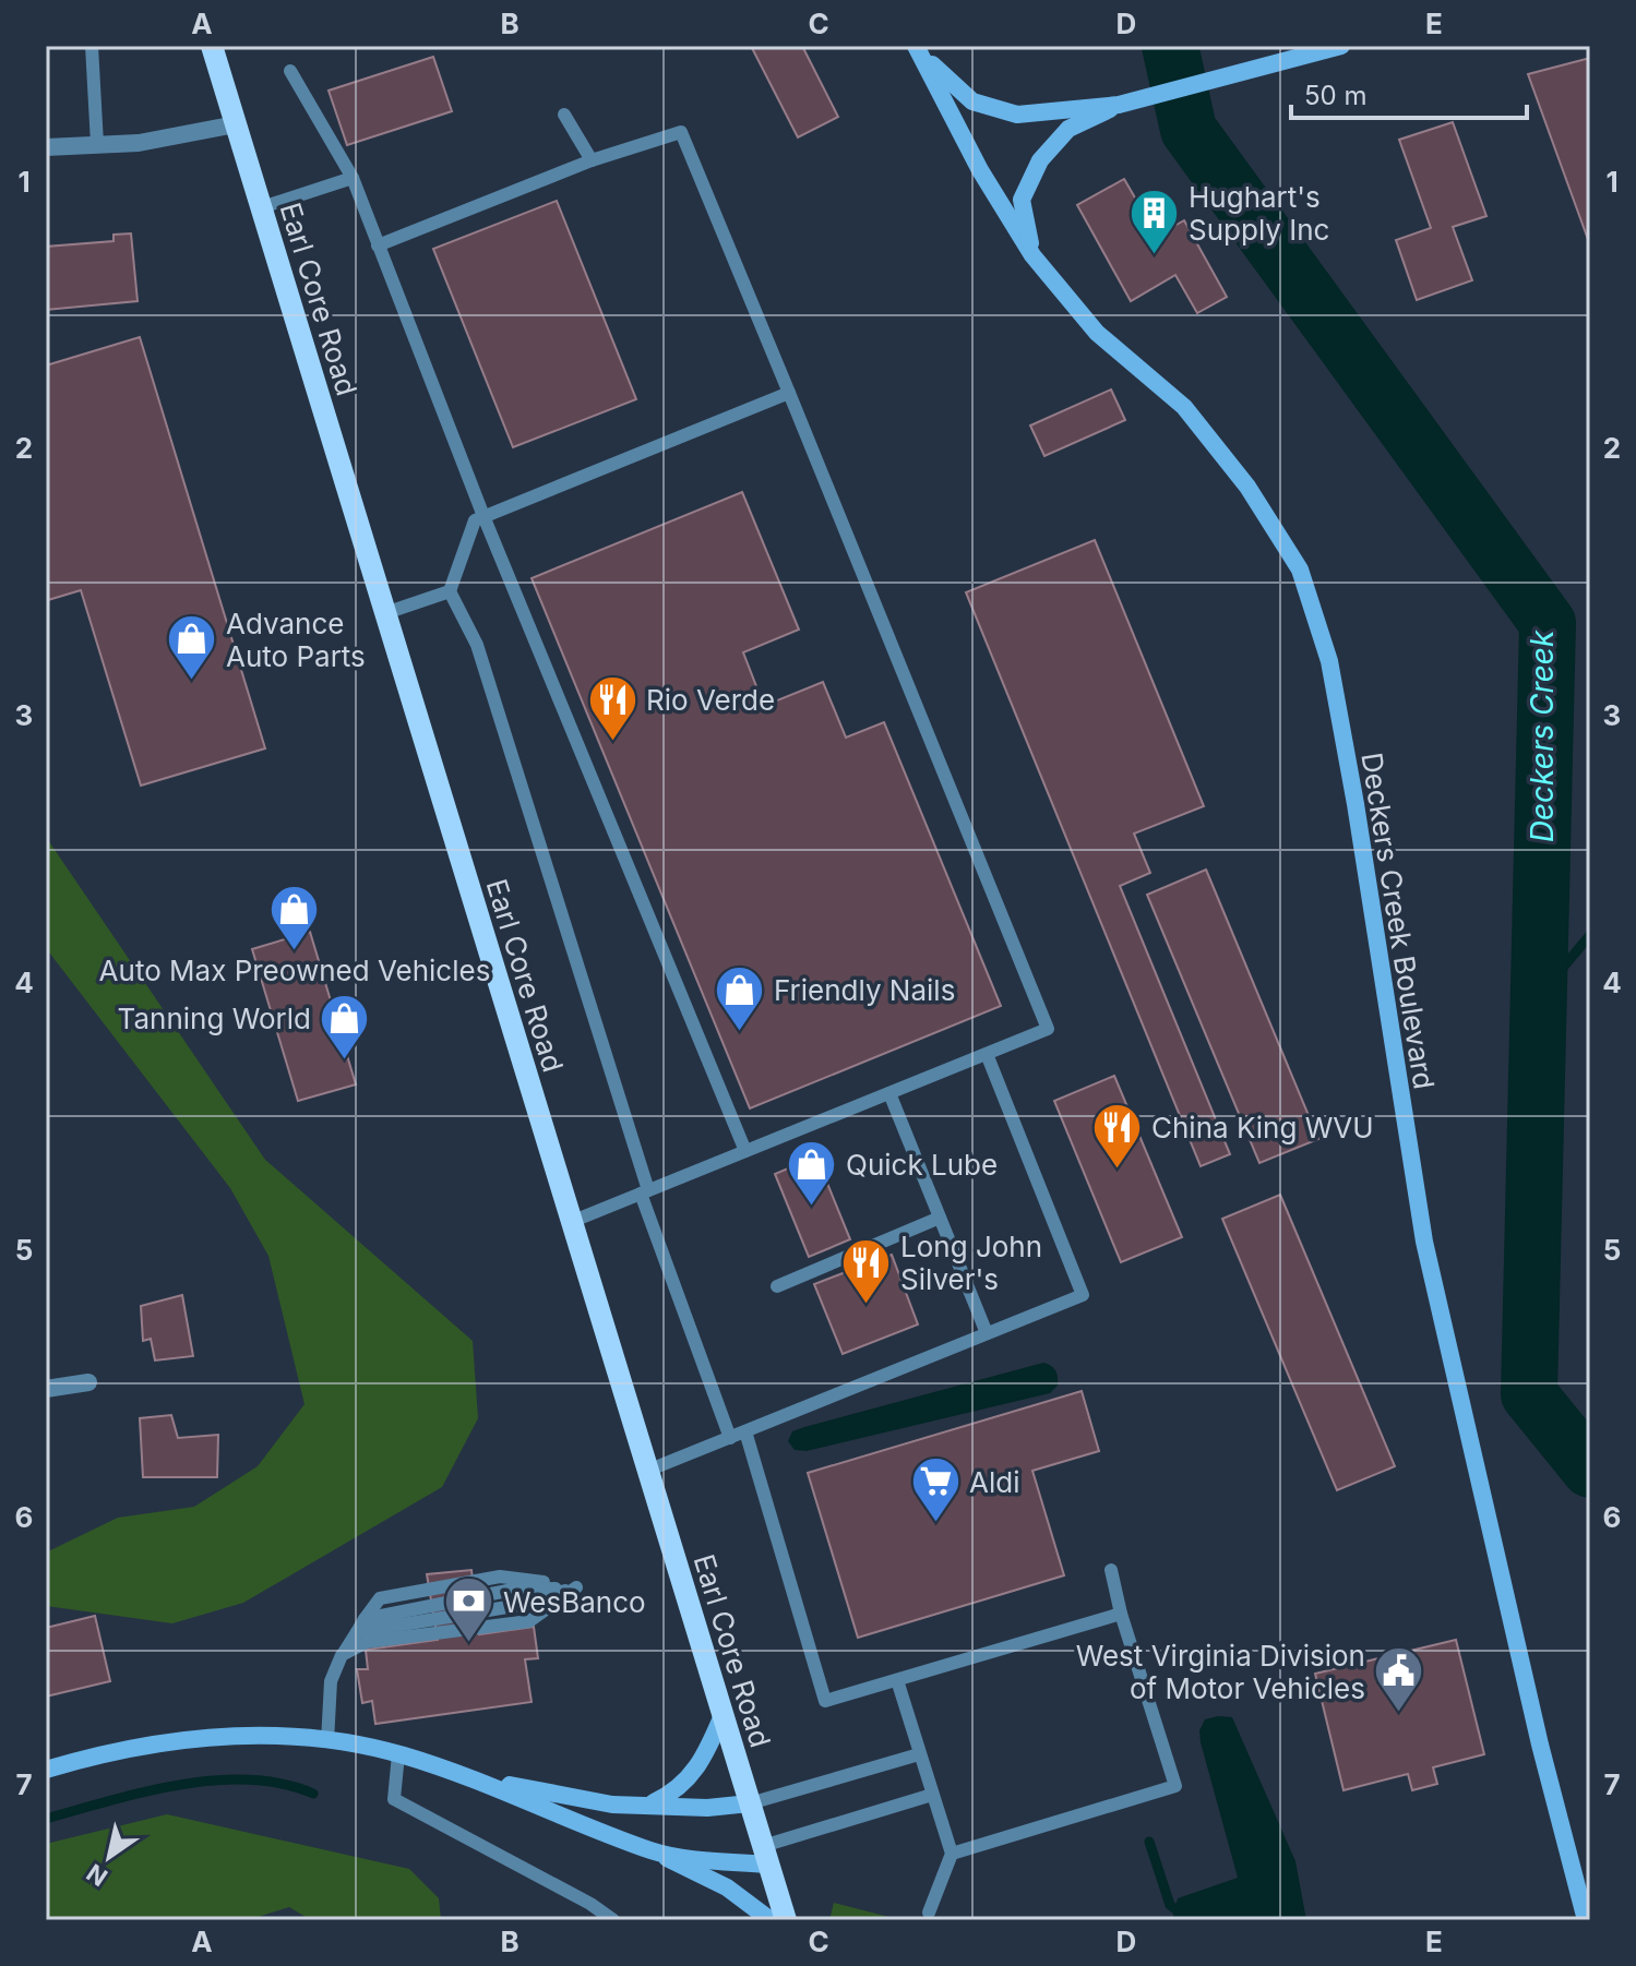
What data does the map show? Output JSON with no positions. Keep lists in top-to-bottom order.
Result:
{
  "streets": {
    "main road": ["Earl Core Road"],
    "street": ["Deckers Creek Boulevard"]
  },
  "water": ["Deckers Creek"],
  "places": {
    "building": ["Hughart's Supply Inc"],
    "shop": [
      "Advance Auto Parts",
      "Auto Max Preowned Vehicles",
      "Friendly Nails",
      "Tanning World",
      "Quick Lube"
    ],
    "restaurant": ["Rio Verde", "China King WVU", "Long John Silver's"],
    "supermarket": ["Aldi"],
    "bank": ["WesBanco"],
    "public building": ["West Virginia Division of Motor Vehicles"]
  },
  "scale_bar": "50 m",
  "north": "bottom left",
  "grid": {
    "columns": [
      "A",
      "B",
      "C",
      "D",
      "E"
    ],
    "rows": [
      "1",
      "2",
      "3",
      "4",
      "5",
      "6",
      "7"
    ]
  }
}
